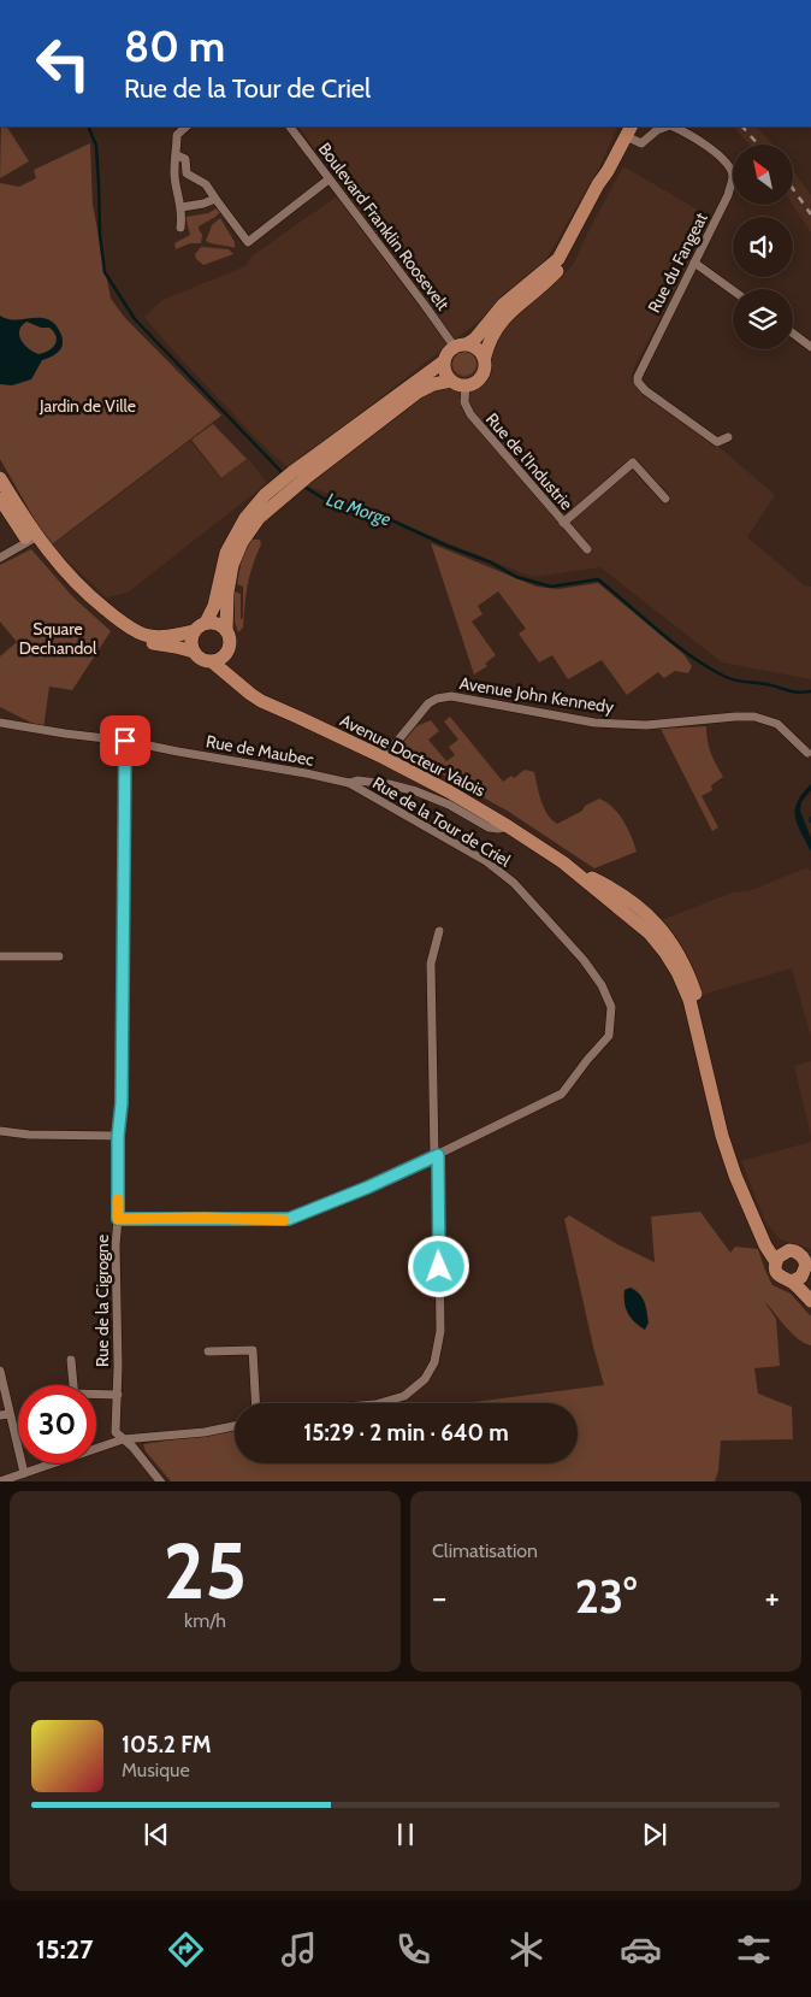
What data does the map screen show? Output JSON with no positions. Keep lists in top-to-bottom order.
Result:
{
  "streets": {
    "main road": ["Avenue Docteur Valois"],
    "street": [
      "Boulevard Franklin Roosevelt",
      "Rue du Fangeat",
      "Rue de l'Industrie",
      "Avenue John Kennedy",
      "Rue de Maubec",
      "Rue de la Tour de Criel",
      "Rue de la Cigrogne"
    ]
  },
  "crossings": [
    ["Boulevard Franklin Roosevelt", "Rue de l'Industrie"],
    ["Avenue John Kennedy", "Avenue Docteur Valois"],
    ["Rue de Maubec", "Avenue Docteur Valois"],
    ["Rue de Maubec", "Rue de la Tour de Criel"],
    ["Rue de Maubec", "Rue de la Cigrogne"],
    ["Rue de la Tour de Criel", "Rue de la Cigrogne"]
  ],
  "water": ["La Morge"],
  "parks": ["Jardin de Ville", "Square Dechandol"],
  "north": "top left",
  "page": {
    "turn": ["80 m", "Rue de la Tour de Criel"],
    "limit": "30",
    "trip": "15:29 · 2 min · 640 m",
    "tile": [
      ["25", "km/h"],
      "Climatisation"
    ],
    "heat": ["−", "23°", "+"],
    "song": ["105.2 FM", "Musique"],
    "tabs": "15:27"
  }
}
